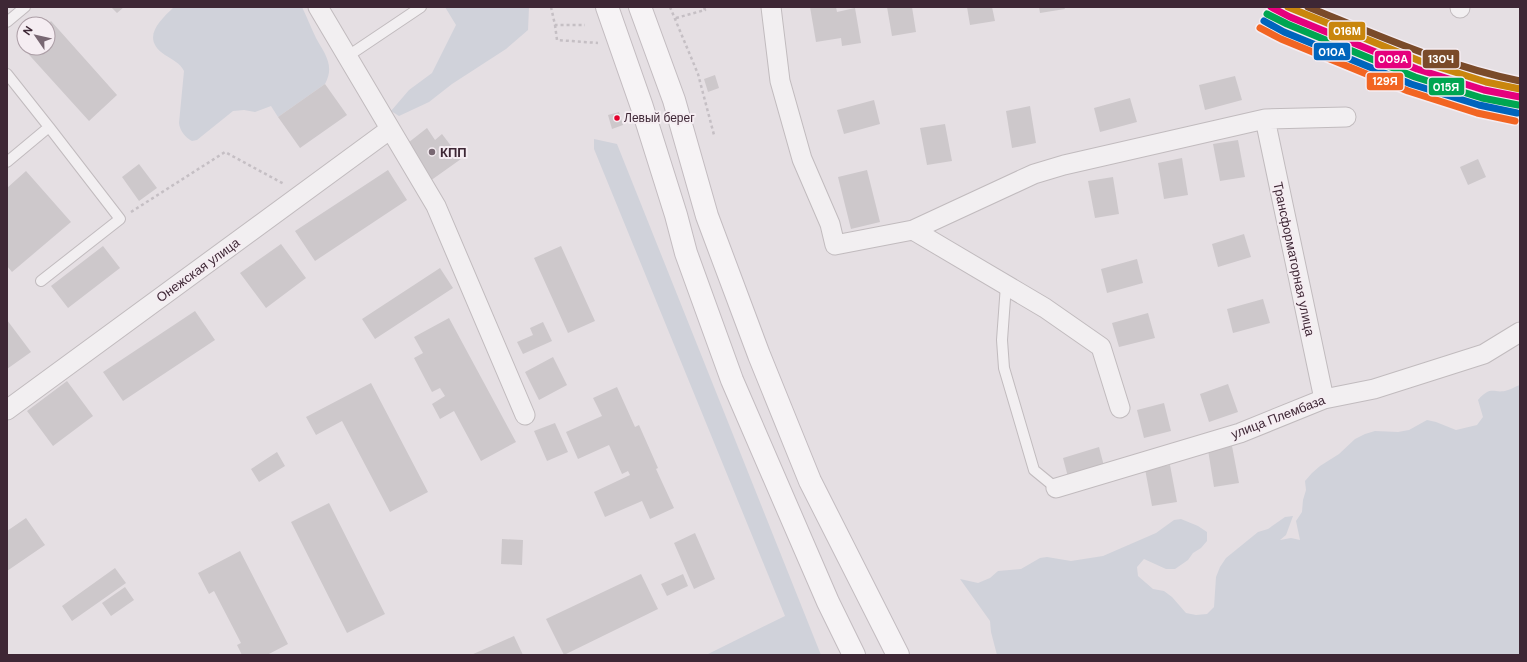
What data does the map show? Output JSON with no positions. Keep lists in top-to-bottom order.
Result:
{
  "streets": {
    "street": ["Трансформаторная улица", "Онежская улица", "улица Плембаза"]
  },
  "crossings": [
    ["Трансформаторная улица", "улица Плембаза"]
  ],
  "places": ["Левый берег", "КПП"],
  "lines": [
    "transit line 009А",
    "transit line 016М",
    "transit line 130Ч",
    "transit line 015Я",
    "transit line 010А",
    "transit line 129Я"
  ],
  "north": "top left"
}
